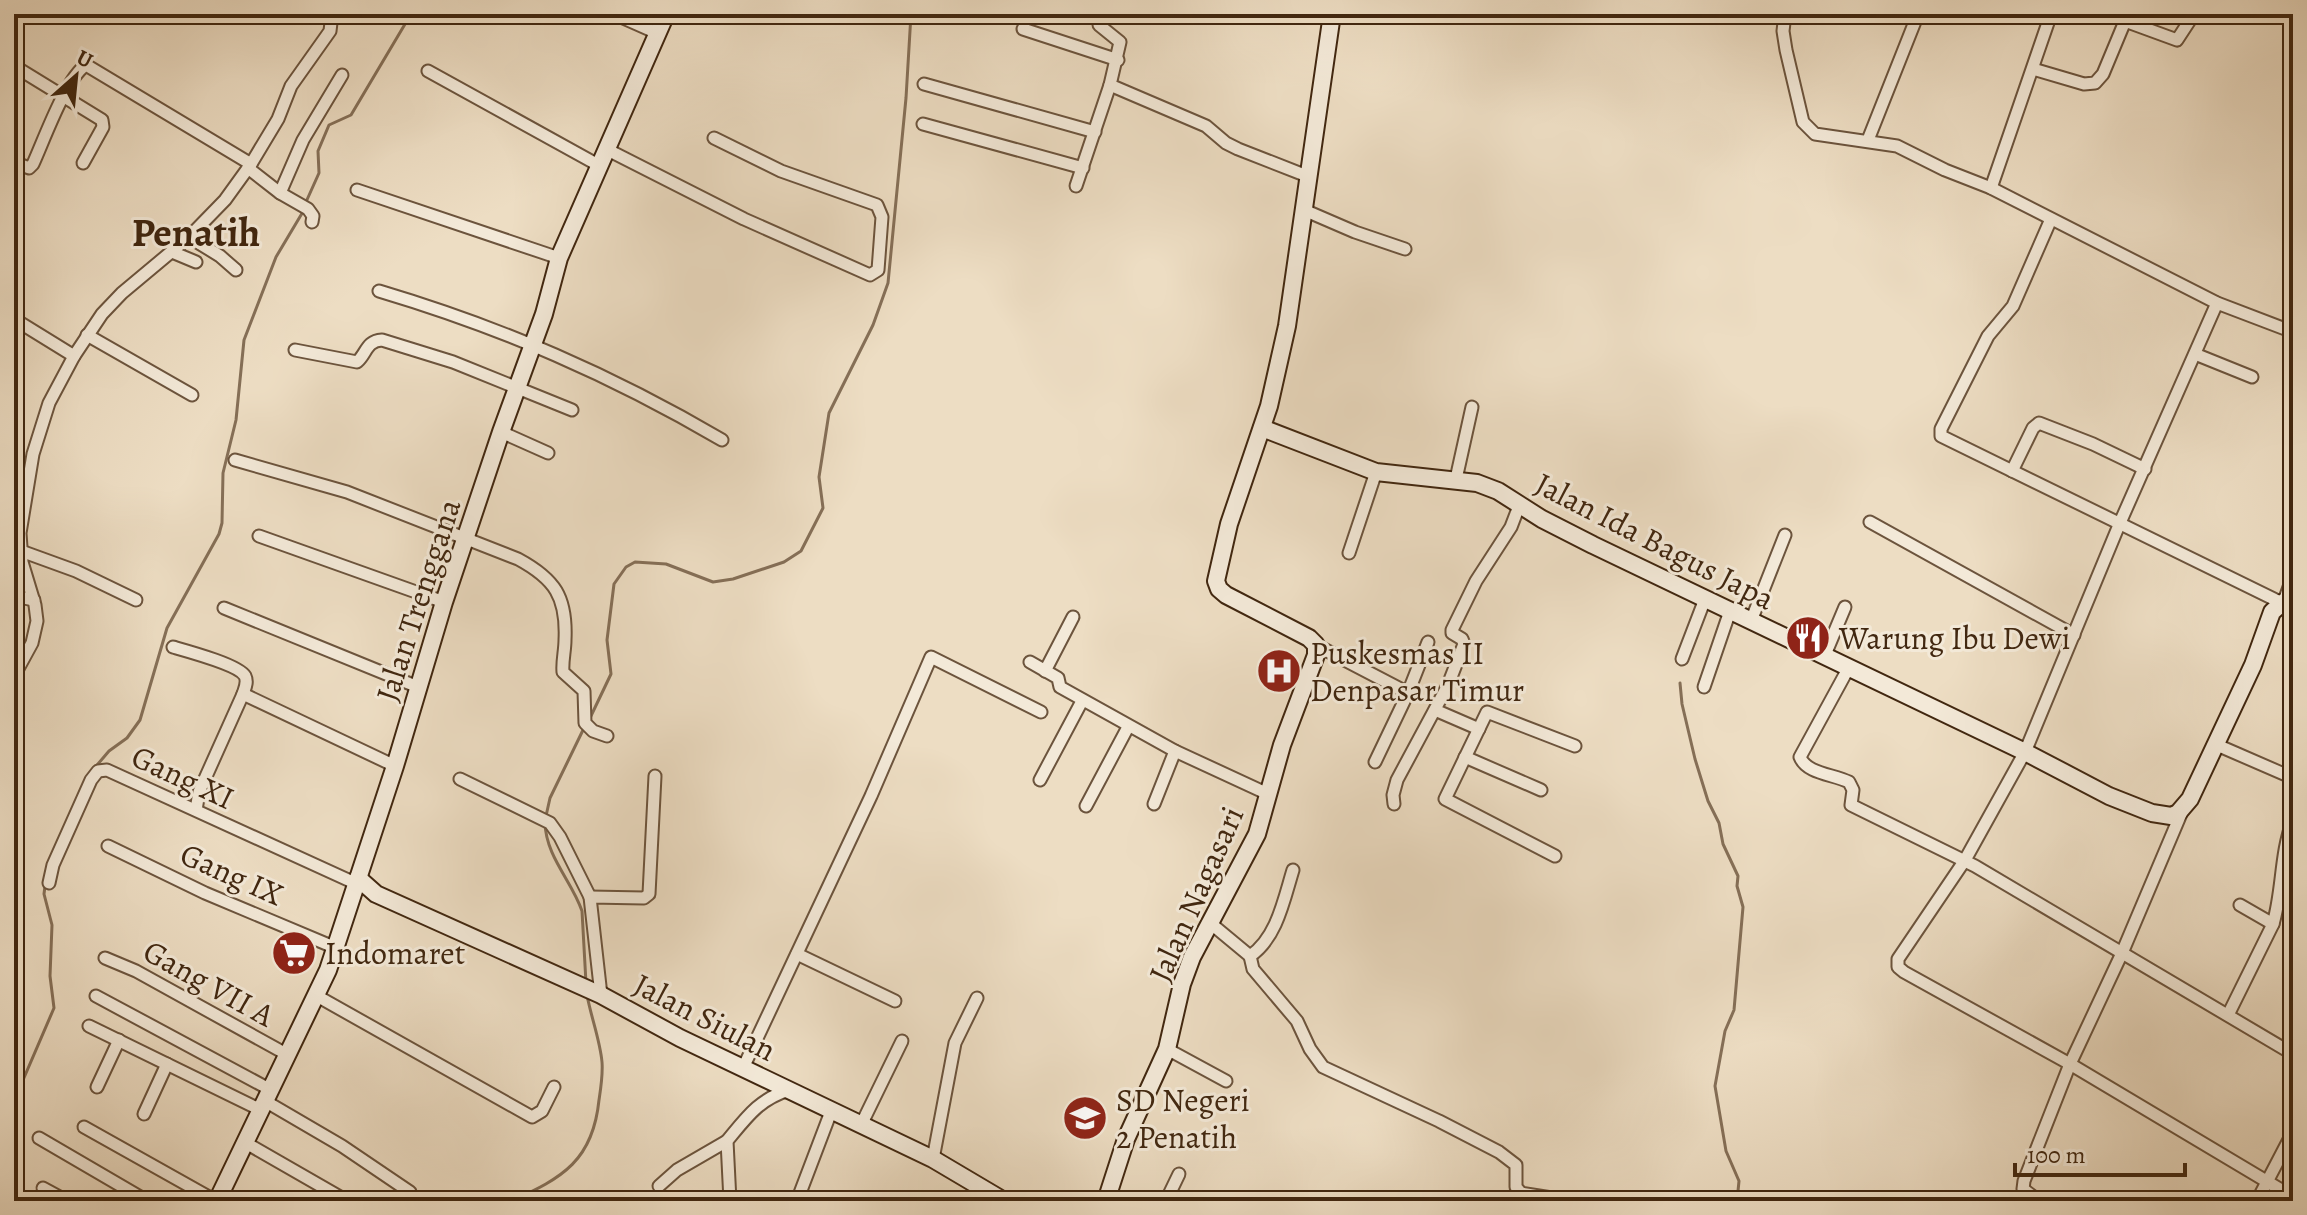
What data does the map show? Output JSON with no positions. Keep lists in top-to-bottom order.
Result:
{
  "streets": {
    "street": [
      "Jalan Ida Bagus Japa",
      "Jalan Trenggana",
      "Gang XI",
      "Gang IX",
      "Jalan Nagasari",
      "Gang VII A",
      "Jalan Siulan"
    ]
  },
  "crossings": [
    ["Jalan Trenggana", "Gang XI"],
    ["Jalan Trenggana", "Gang IX"],
    ["Jalan Trenggana", "Gang VII A"],
    ["Jalan Trenggana", "Jalan Siulan"],
    ["Gang XI", "Jalan Siulan"]
  ],
  "districts": ["Penatih"],
  "places": {
    "restaurant": ["Warung Ibu Dewi"],
    "hospital": ["Puskesmas II Denpasar Timur"],
    "supermarket": ["Indomaret"],
    "school or university": ["SD Negeri 2 Penatih"]
  },
  "scale_bar": "100 m",
  "north": "top right"
}
